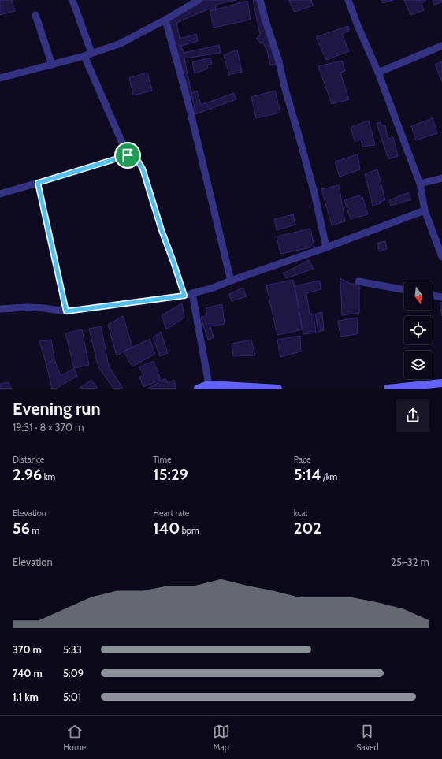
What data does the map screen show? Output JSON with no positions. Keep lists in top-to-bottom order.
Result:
{
  "north": "bottom",
  "page": {
    "heading": ["Evening run", "19:31 · 8 × 370 m"],
    "stats": [
      ["Distance", "2.96 km"],
      ["Time", "15:29"],
      ["Pace", "5:14 /km"],
      ["Elevation", "56 m"],
      ["Heart rate", "140 bpm"],
      ["kcal", "202"]
    ],
    "chart": ["Elevation", "25–32 m"],
    "list": [
      {
        "name": "370 m",
        "note": "5:33"
      },
      {
        "name": "740 m",
        "note": "5:09"
      },
      {
        "name": "1.1 km",
        "note": "5:01"
      }
    ],
    "tabs": ["Home", "Map", "Saved"]
  }
}
